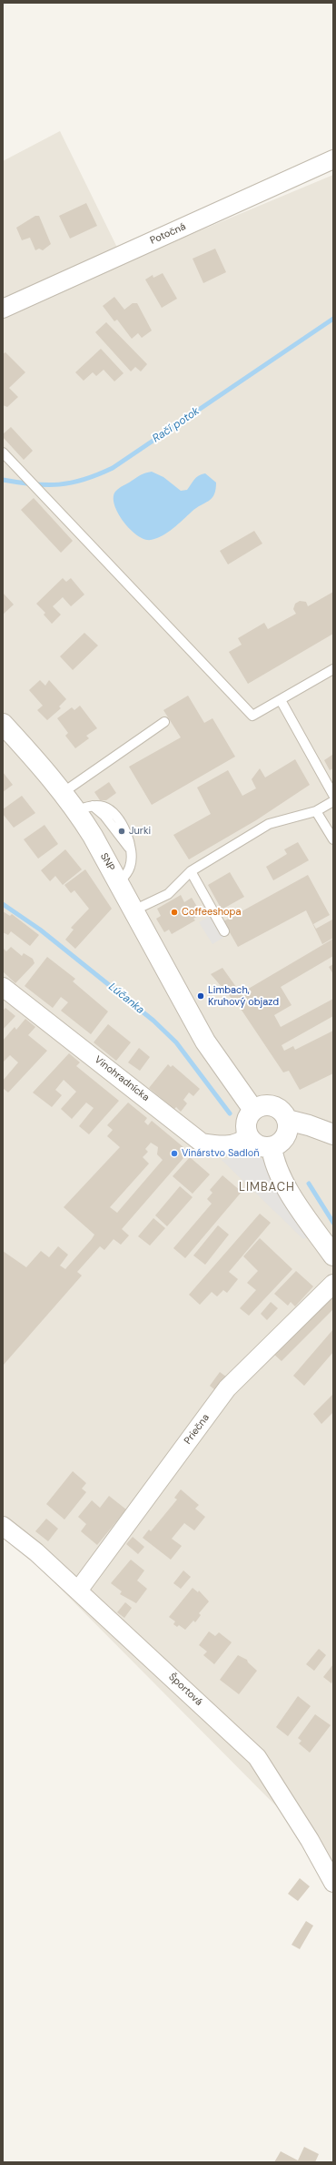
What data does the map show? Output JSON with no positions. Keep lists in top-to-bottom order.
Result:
{
  "streets": {
    "street": [
      "Potočná",
      "SNP",
      "Vinohradnícka",
      "Priečna",
      "Športová"
    ]
  },
  "crossings": [
    ["SNP", "Vinohradnícka"],
    ["Priečna", "Športová"]
  ],
  "districts": ["LIMBACH"],
  "water": ["Račí potok", "Lúčanka"],
  "places": [
    "Jurki",
    "Coffeeshopa",
    "Limbach, Kruhový objazd",
    "Vinárstvo Sadloň"
  ]
}
